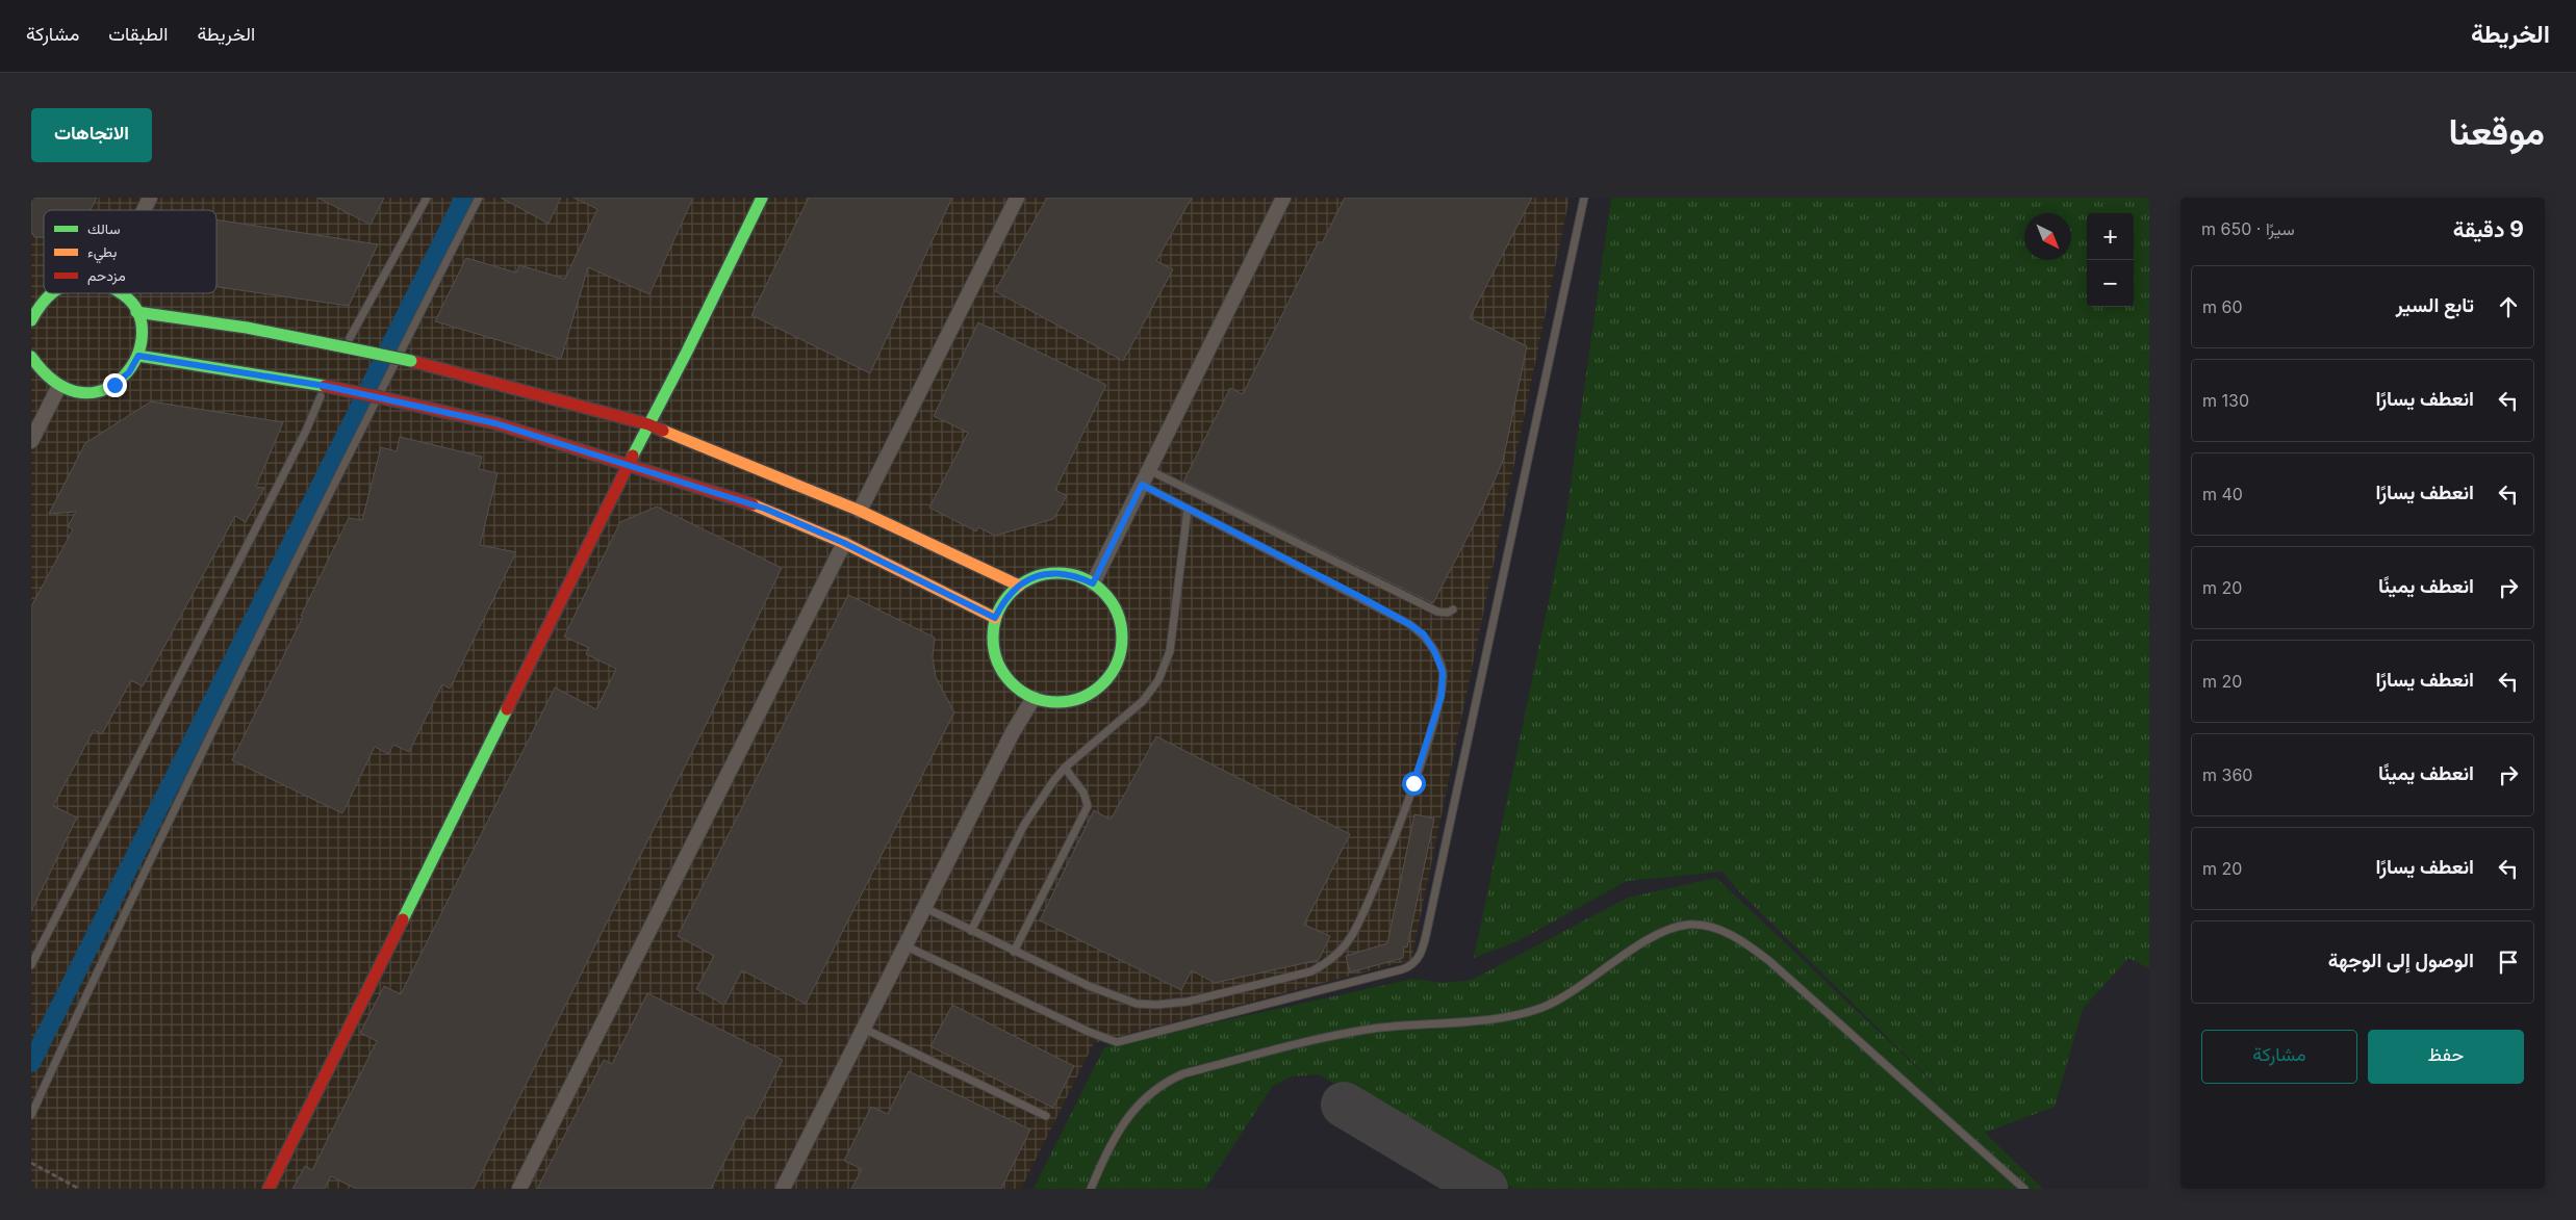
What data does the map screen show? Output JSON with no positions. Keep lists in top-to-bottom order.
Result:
{
  "legend": ["سالك", "بطيء", "مزدحم"],
  "north": "bottom right",
  "page": {
    "header": "الخريطة",
    "nav": ["الخريطة", "الطبقات", "مشاركة"],
    "title": "موقعنا",
    "buttons": [
      "الاتجاهات",
      ["حفظ", "مشاركة"]
    ],
    "heading": ["9 دقيقة", "سيرًا · 650 m"],
    "map_buttons": ["+", "−"],
    "list": [
      ["تابع السير", "60 m"],
      ["انعطف يسارًا", "130 m"],
      ["انعطف يسارًا", "40 m"],
      ["انعطف يمينًا", "20 m"],
      ["انعطف يسارًا", "20 m"],
      ["انعطف يمينًا", "360 m"],
      ["انعطف يسارًا", "20 m"],
      "الوصول إلى الوجهة"
    ]
  }
}
